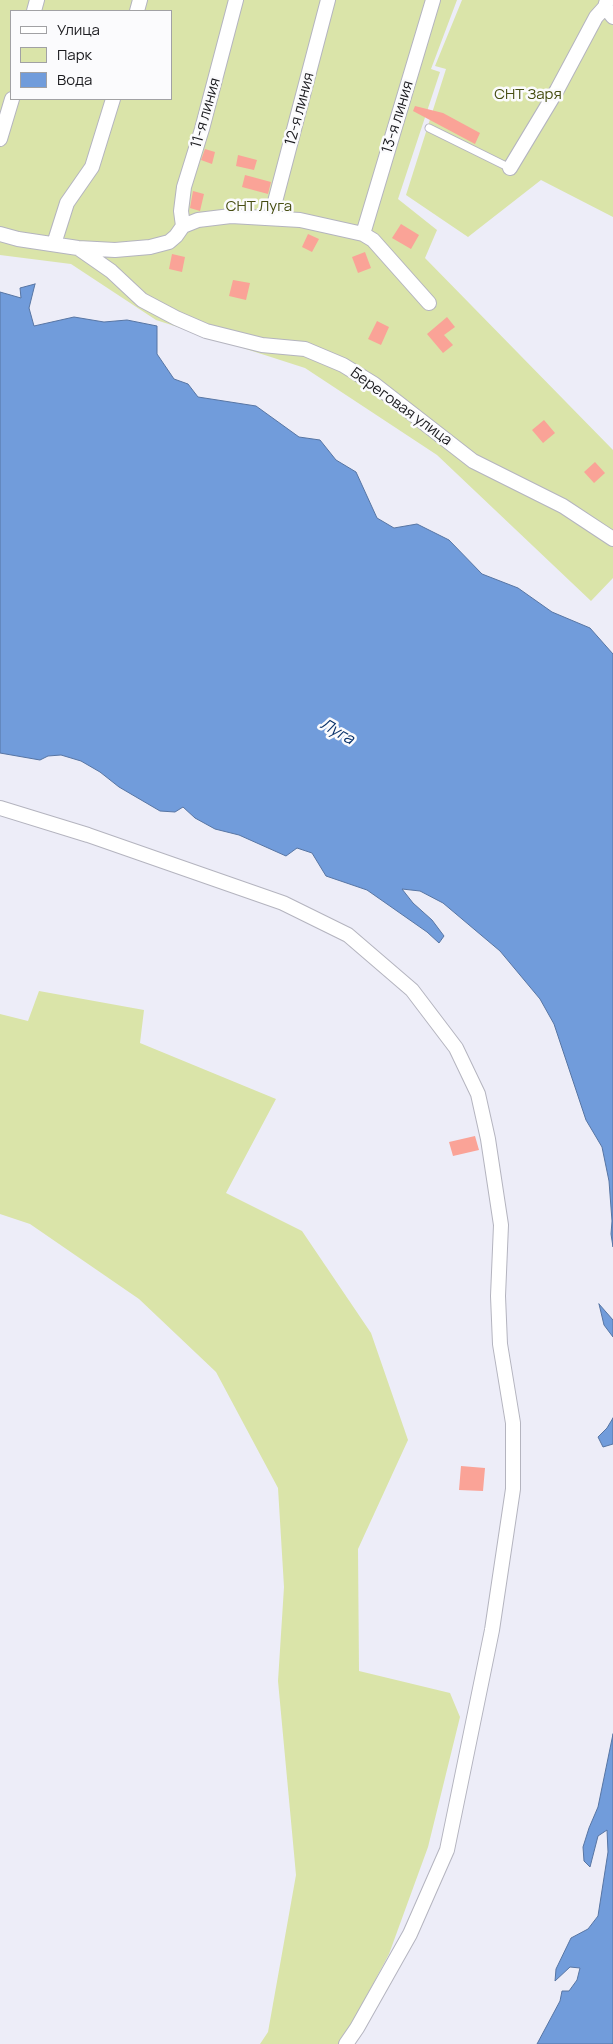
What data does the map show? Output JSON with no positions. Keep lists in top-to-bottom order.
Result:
{
  "streets": {
    "street": [
      "12-я линия",
      "11-я линия",
      "13-я линия",
      "Береговая улица"
    ]
  },
  "water": ["Луга"],
  "parks": ["СНТ Заря", "СНТ Луга"],
  "legend": ["Улица", "Парк", "Вода"]
}
